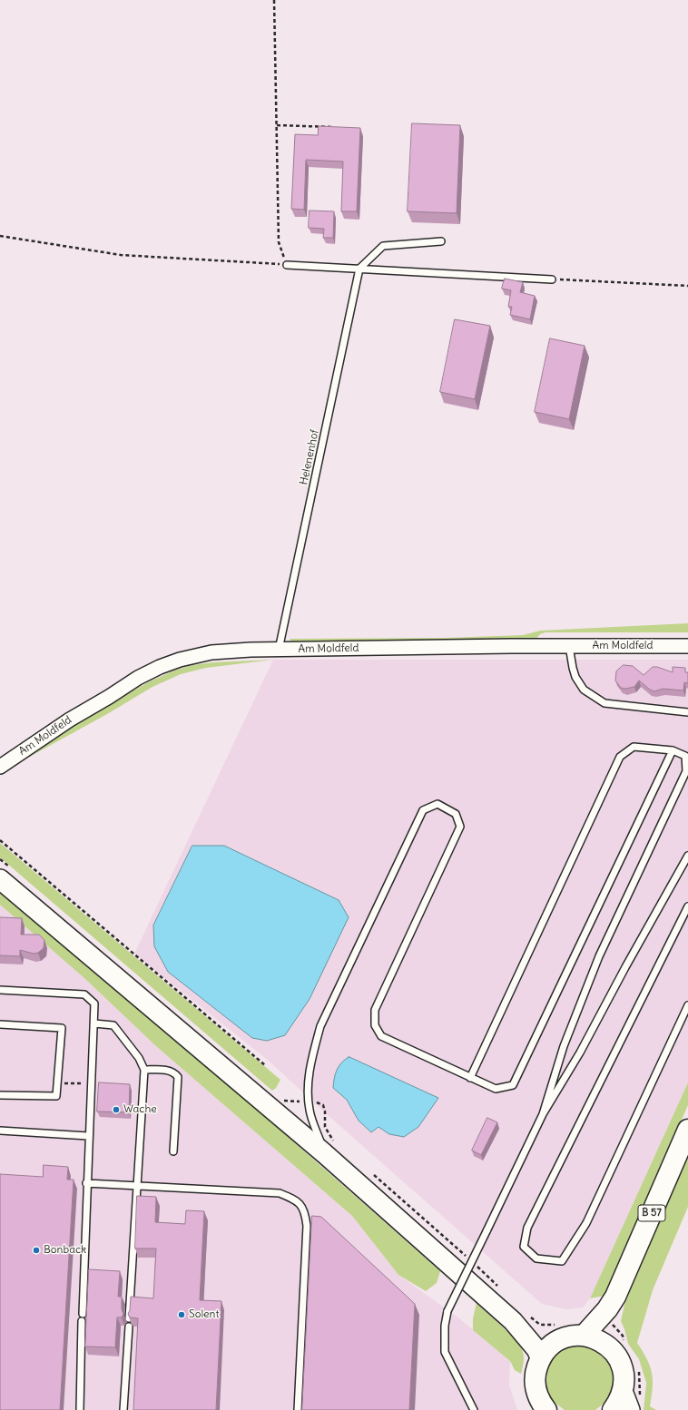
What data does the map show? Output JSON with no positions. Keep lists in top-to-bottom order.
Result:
{
  "streets": {
    "main road": ["B 57"],
    "street": ["Am Moldfeld"],
    "lane": ["Helenenhof"]
  },
  "crossings": [
    ["Helenenhof", "Am Moldfeld"]
  ],
  "places": ["Wache", "Bonback", "Solent"]
}
